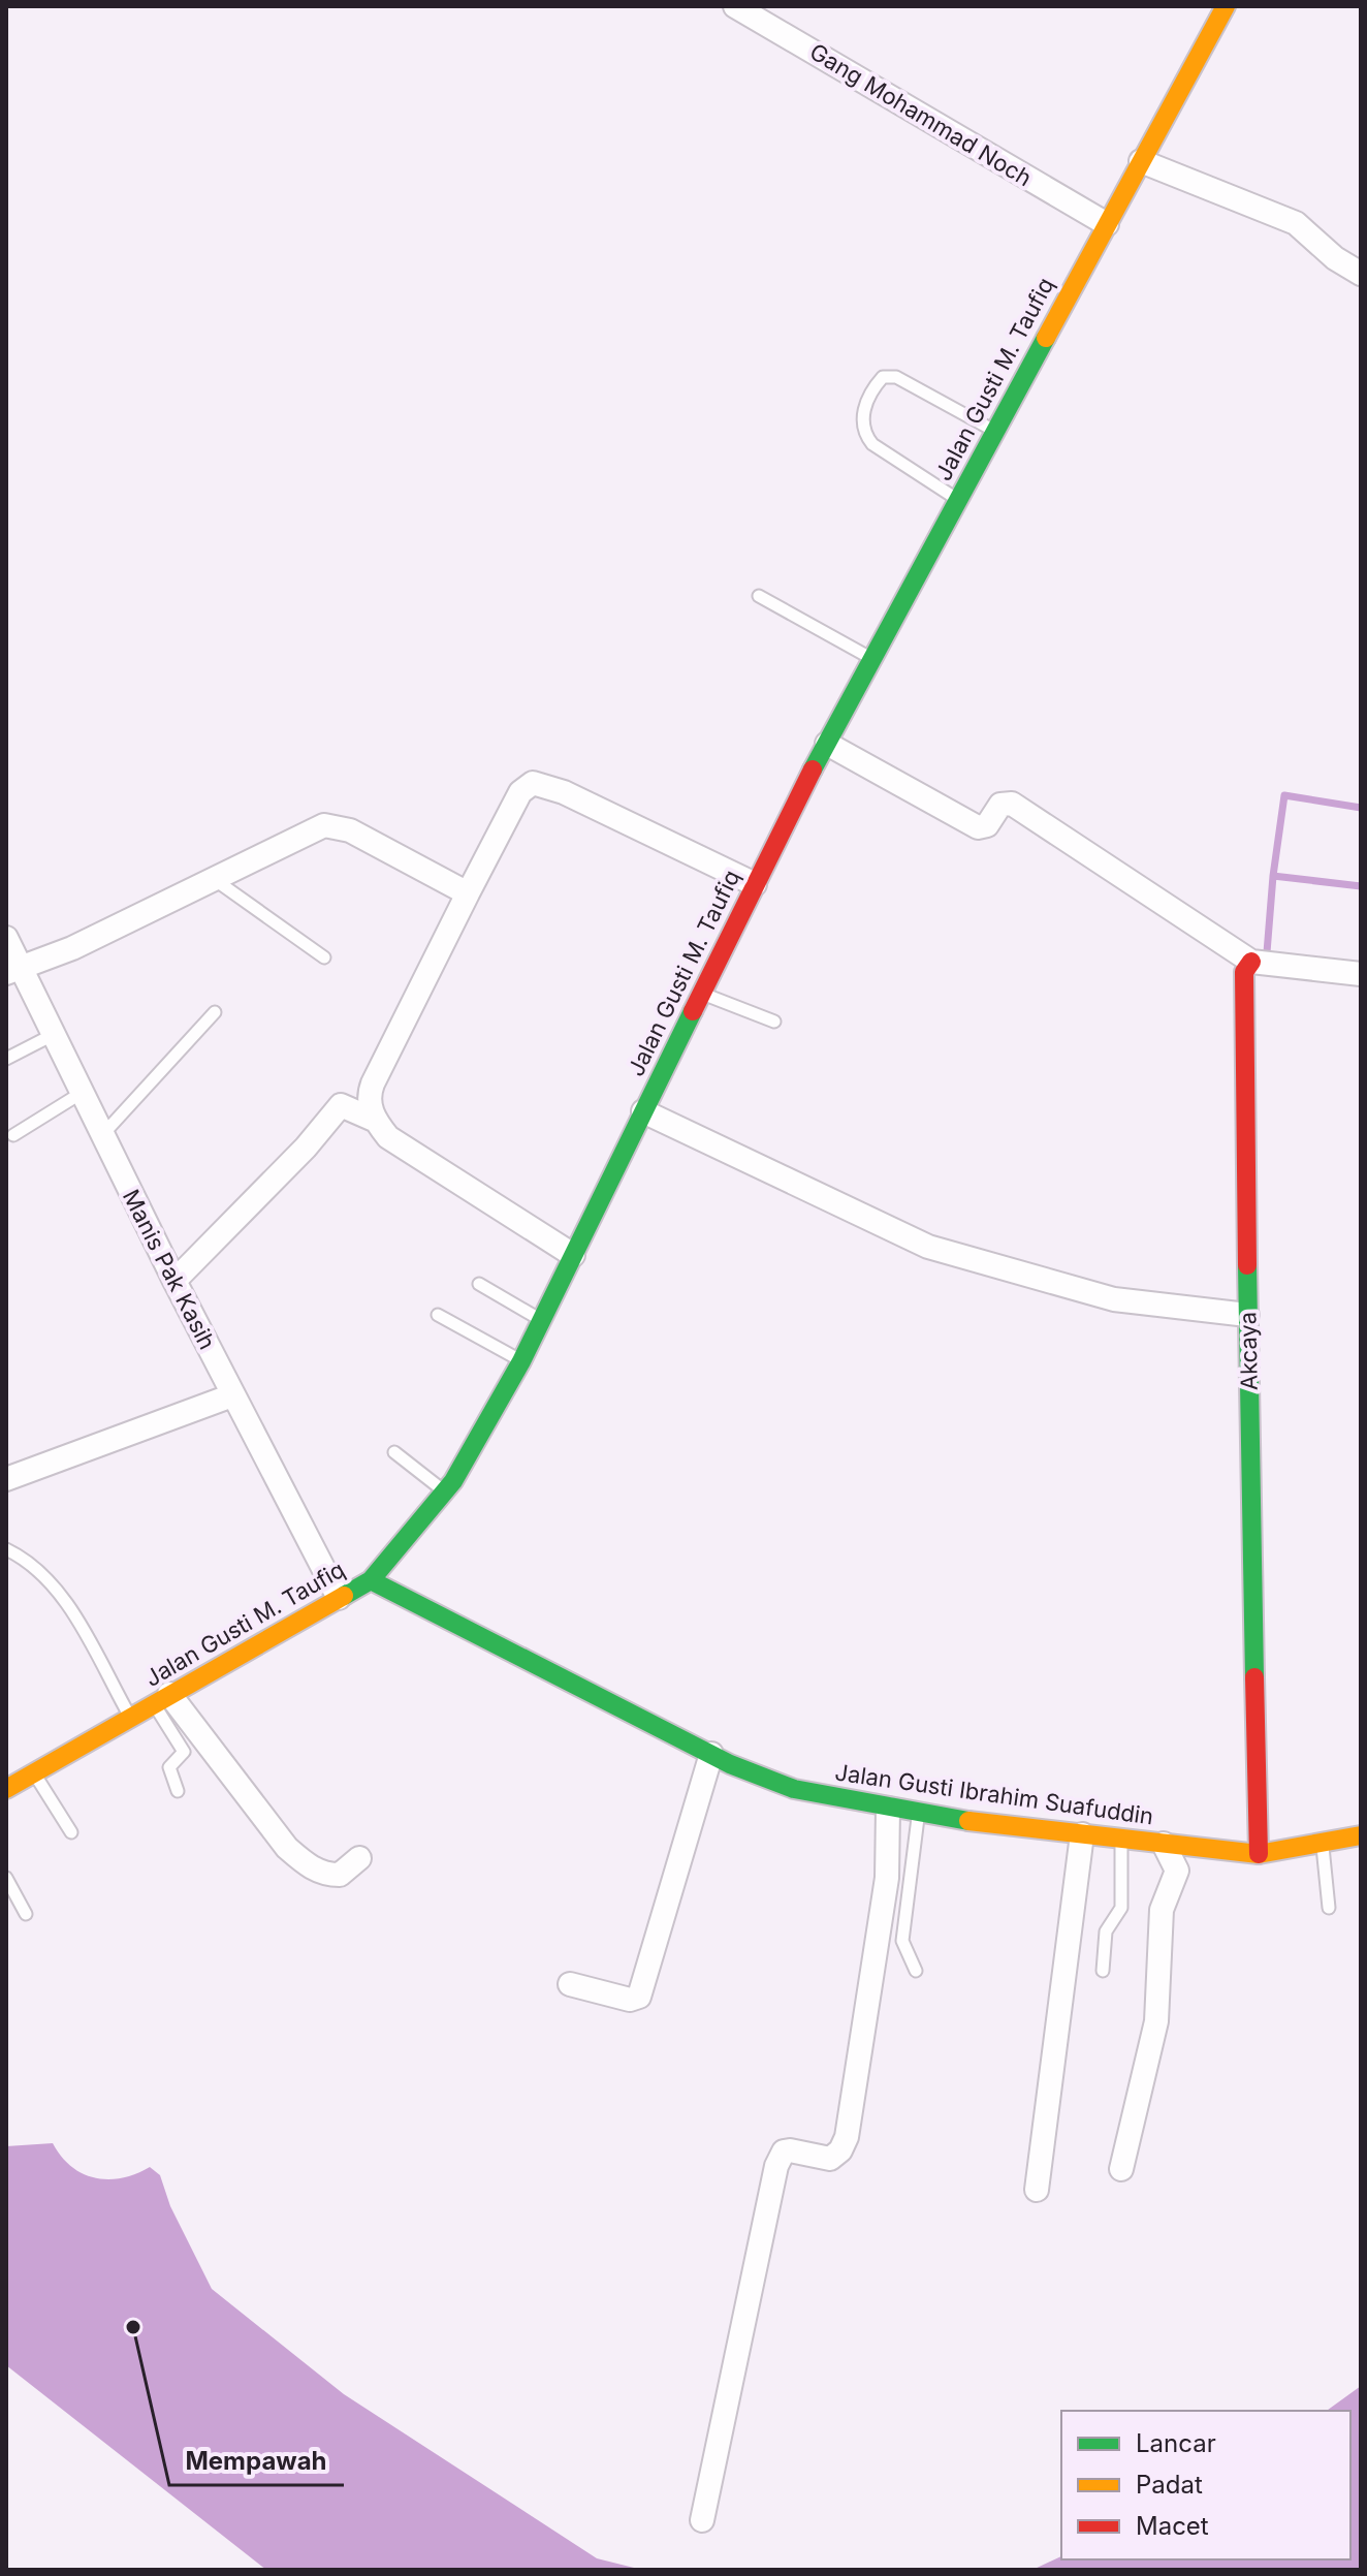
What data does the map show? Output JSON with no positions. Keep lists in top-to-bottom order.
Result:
{
  "streets": {
    "main road": ["Jalan Gusti M. Taufiq", "Akcaya", "Jalan Gusti Ibrahim Suafuddin"],
    "street": ["Gang Mohammad Noch", "Manis Pak Kasih"]
  },
  "crossings": [
    ["Gang Mohammad Noch", "Jalan Gusti M. Taufiq"],
    ["Jalan Gusti M. Taufiq", "Manis Pak Kasih"],
    ["Jalan Gusti M. Taufiq", "Jalan Gusti Ibrahim Suafuddin"],
    ["Akcaya", "Jalan Gusti Ibrahim Suafuddin"]
  ],
  "places": ["Mempawah"],
  "legend": ["Lancar", "Padat", "Macet"]
}
